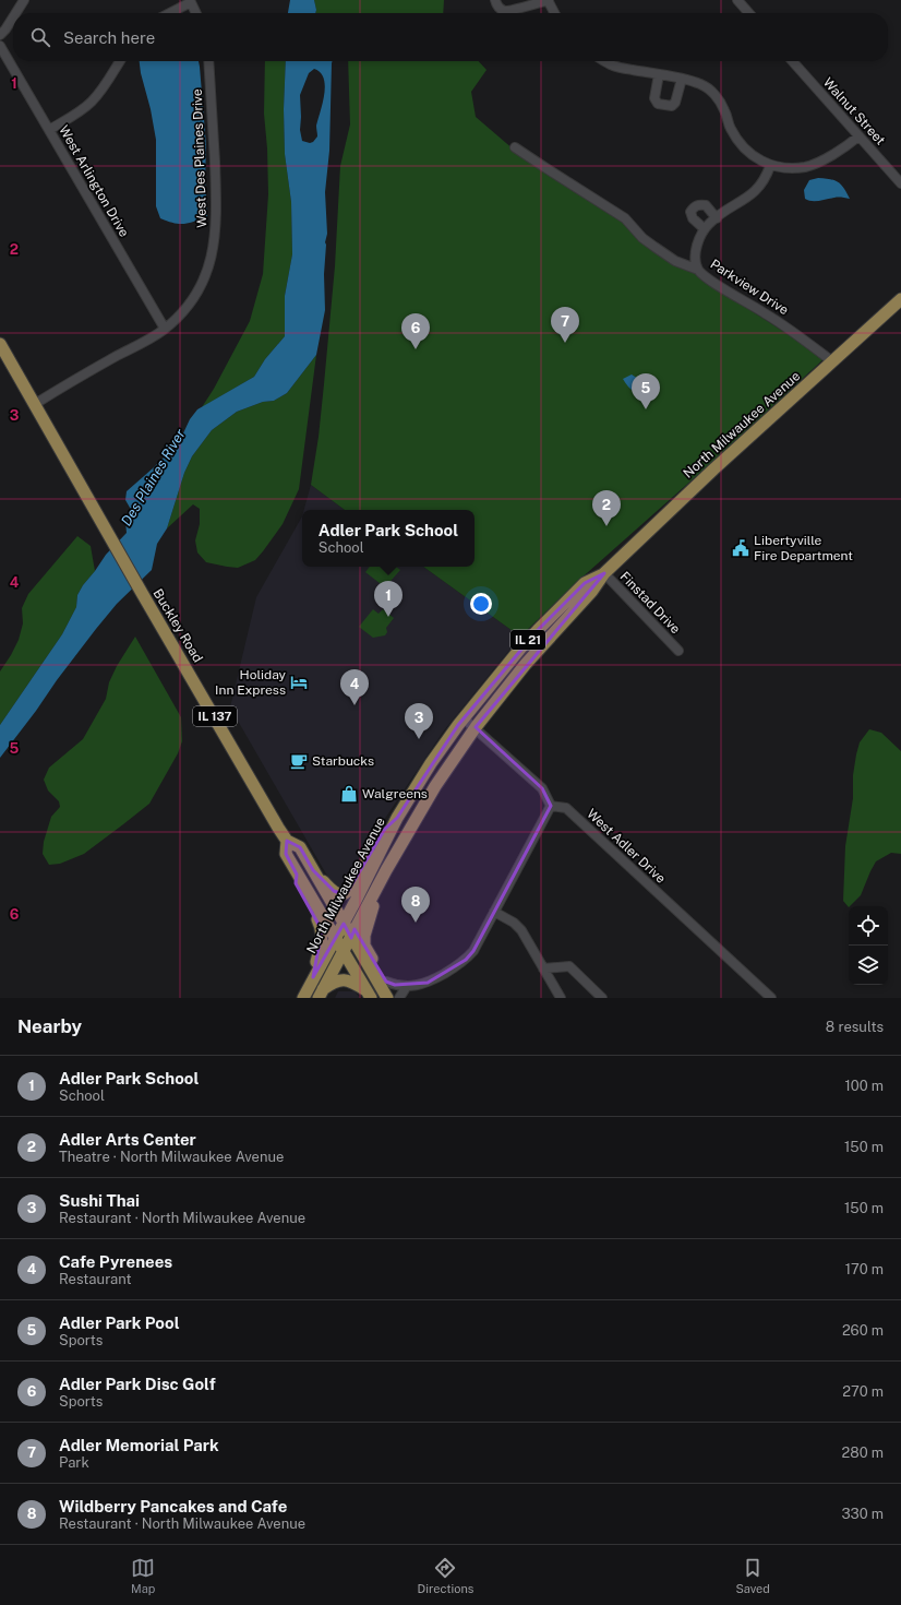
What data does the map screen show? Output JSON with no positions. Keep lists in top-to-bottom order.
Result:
{
  "streets": {
    "main road": [
      "North Milwaukee Avenue",
      "Buckley Road",
      "IL 21",
      "IL 137"
    ],
    "street": [
      "Walnut Street",
      "West Des Plaines Drive",
      "West Arlington Drive",
      "Parkview Drive",
      "Finstad Drive",
      "West Adler Drive"
    ]
  },
  "crossings": [
    ["West Des Plaines Drive", "West Arlington Drive"],
    ["West Des Plaines Drive", "Buckley Road"],
    ["Parkview Drive", "North Milwaukee Avenue"],
    ["North Milwaukee Avenue", "Finstad Drive"],
    ["North Milwaukee Avenue", "Buckley Road"],
    ["North Milwaukee Avenue", "IL 137"],
    ["Buckley Road", "IL 137"]
  ],
  "water": ["Des Plaines River"],
  "places": {
    "public building": ["Libertyville Fire Department"],
    "hotel": ["Holiday Inn Express"],
    "cafe": ["Starbucks"],
    "shop": ["Walgreens"]
  },
  "page": {
    "search": "Search here",
    "pins": [
      "7",
      "6",
      "5",
      "2",
      "1",
      "4",
      "3",
      "8"
    ],
    "popup": ["Adler Park School", "School"],
    "heading": ["Nearby", "8 results"],
    "list": [
      {
        "mark": "1",
        "name": "Adler Park School",
        "note": "School",
        "value": "100 m"
      },
      {
        "mark": "2",
        "name": "Adler Arts Center",
        "note": "Theatre · North Milwaukee Avenue",
        "value": "150 m"
      },
      {
        "mark": "3",
        "name": "Sushi Thai",
        "note": "Restaurant · North Milwaukee Avenue",
        "value": "150 m"
      },
      {
        "mark": "4",
        "name": "Cafe Pyrenees",
        "note": "Restaurant",
        "value": "170 m"
      },
      {
        "mark": "5",
        "name": "Adler Park Pool",
        "note": "Sports",
        "value": "260 m"
      },
      {
        "mark": "6",
        "name": "Adler Park Disc Golf",
        "note": "Sports",
        "value": "270 m"
      },
      {
        "mark": "7",
        "name": "Adler Memorial Park",
        "note": "Park",
        "value": "280 m"
      },
      {
        "mark": "8",
        "name": "Wildberry Pancakes and Cafe",
        "note": "Restaurant · North Milwaukee Avenue",
        "value": "330 m"
      }
    ],
    "nav": ["Map", "Directions", "Saved"]
  },
  "grid": {
    "rows": [
      "1",
      "2",
      "3",
      "4",
      "5",
      "6"
    ]
  }
}
